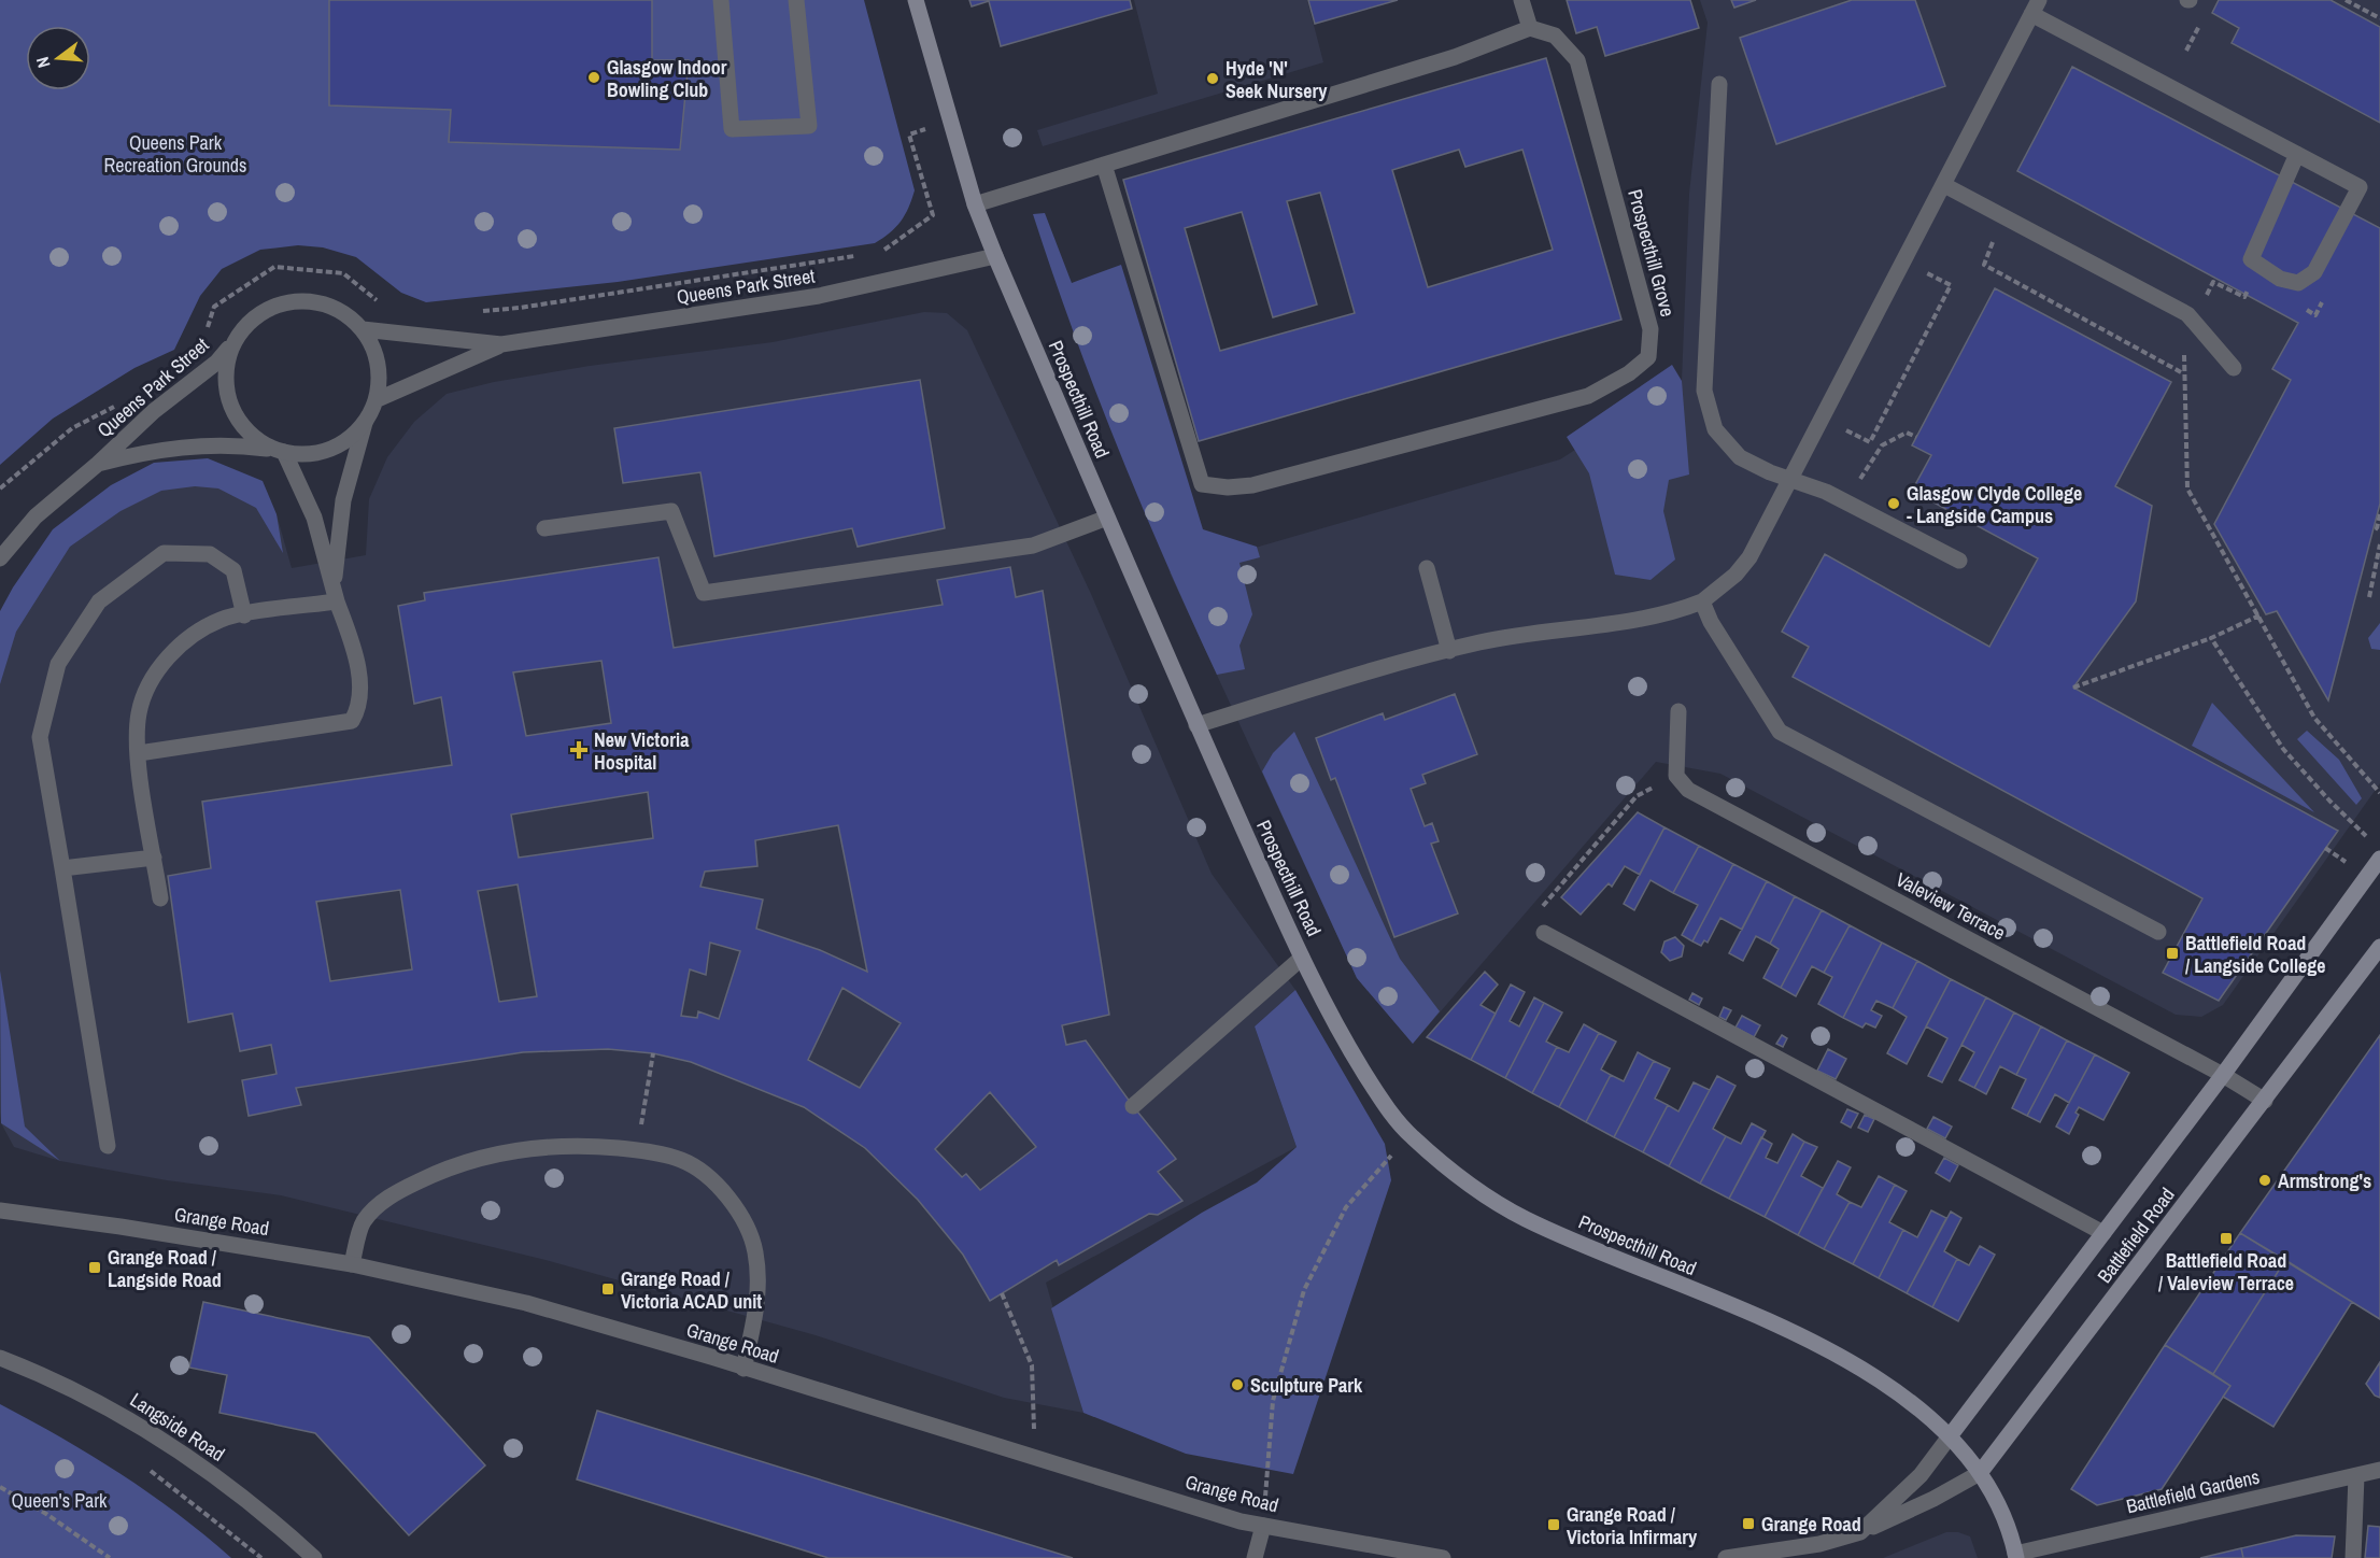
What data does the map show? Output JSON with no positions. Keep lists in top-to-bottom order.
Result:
{
  "streets": {
    "main road": ["Prospecthill Road", "Battlefield Road"],
    "street": [
      "Prospecthill Grove",
      "Queens Park Street",
      "Valeview Terrace",
      "Grange Road",
      "Langside Road",
      "Battlefield Gardens"
    ]
  },
  "crossings": [
    ["Queens Park Street", "Prospecthill Road"],
    ["Prospecthill Road", "Battlefield Road"],
    ["Valeview Terrace", "Battlefield Road"]
  ],
  "parks": ["Queens Park Recreation Grounds", "Queen's Park"],
  "places": {
    "other": [
      "Glasgow Indoor Bowling Club",
      "Hyde 'N' Seek Nursery",
      "Glasgow Clyde College - Langside Campus",
      "Armstrong's",
      "Sculpture Park"
    ],
    "health": ["New Victoria Hospital"],
    "transit": [
      "Battlefield Road / Langside College",
      "Battlefield Road / Valeview Terrace",
      "Grange Road / Langside Road",
      "Grange Road / Victoria ACAD unit",
      "Grange Road",
      "Grange Road / Victoria Infirmary"
    ]
  },
  "north": "left"
}
